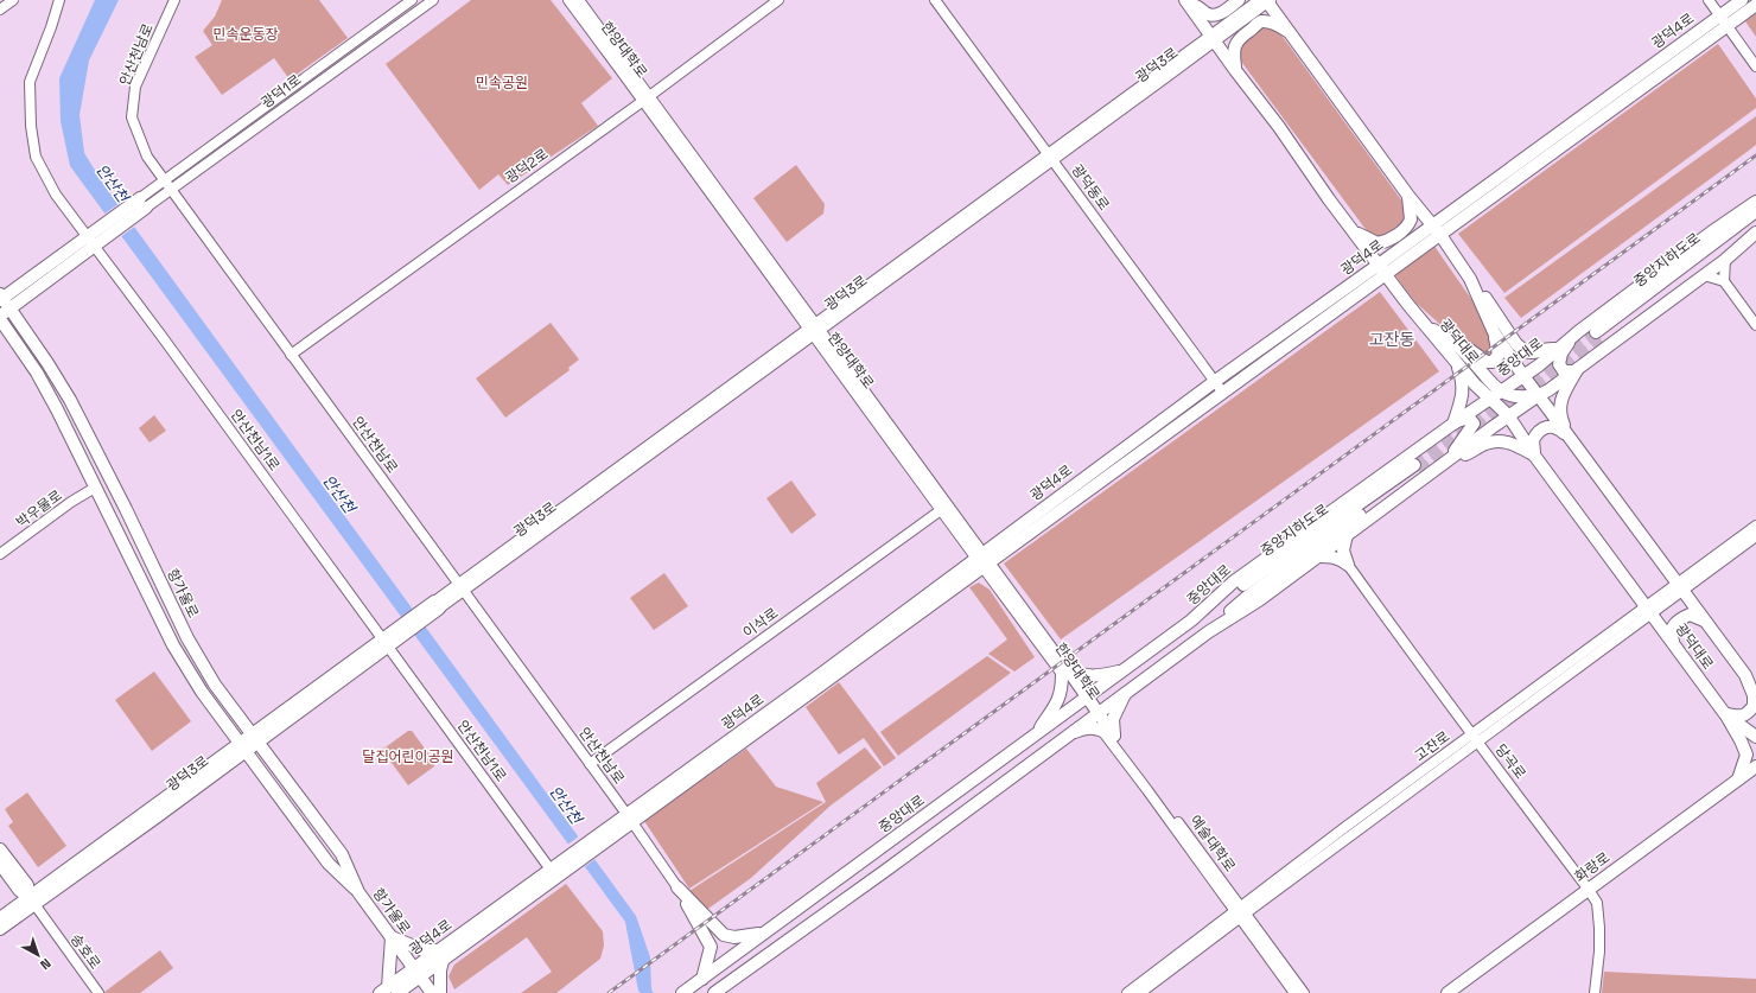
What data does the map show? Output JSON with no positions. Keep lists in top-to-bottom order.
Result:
{
  "streets": {
    "main road": [
      "광덕4로",
      "한양대학로",
      "광덕3로",
      "중앙지하도로",
      "광덕대로",
      "중앙대로",
      "항가울로",
      "예술대학로",
      "화랑로"
    ],
    "street": [
      "안산천남로",
      "광덕1로",
      "광덕2로",
      "광덕동로",
      "안산천남1로",
      "박우물로",
      "이삭로",
      "고잔로",
      "당곡로",
      "송호로"
    ]
  },
  "crossings": [
    ["광덕4로", "한양대학로"],
    ["광덕4로", "안산천남로"],
    ["광덕4로", "광덕동로"],
    ["광덕4로", "광덕대로"],
    ["광덕4로", "안산천남1로"],
    ["광덕4로", "항가울로"],
    ["한양대학로", "광덕3로"],
    ["한양대학로", "광덕2로"],
    ["한양대학로", "중앙대로"],
    ["한양대학로", "이삭로"],
    ["한양대학로", "예술대학로"],
    ["안산천남로", "광덕3로"],
    ["안산천남로", "광덕1로"],
    ["안산천남로", "광덕2로"],
    ["안산천남로", "이삭로"],
    ["광덕3로", "광덕동로"],
    ["광덕3로", "광덕대로"],
    ["광덕3로", "안산천남1로"],
    ["광덕3로", "항가울로"],
    ["광덕3로", "송호로"],
    ["중앙지하도로", "중앙대로"],
    ["광덕대로", "중앙대로"],
    ["광덕대로", "고잔로"],
    ["박우물로", "항가울로"],
    ["고잔로", "당곡로"],
    ["고잔로", "예술대학로"],
    ["당곡로", "화랑로"]
  ],
  "districts": ["고잔동"],
  "water": ["안산천"],
  "parks": ["민속운동장", "민속공원", "달집어린이공원"],
  "north": "bottom right"
}
